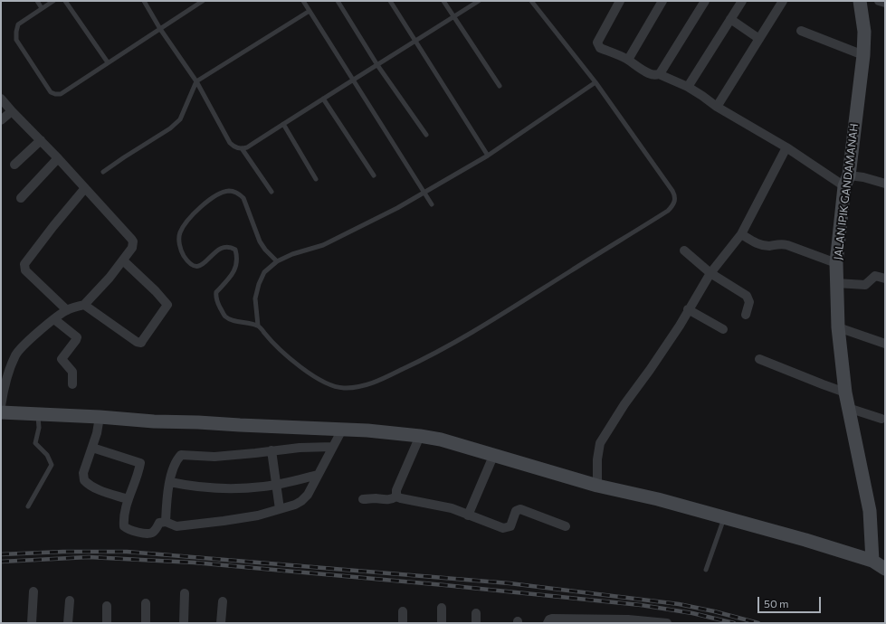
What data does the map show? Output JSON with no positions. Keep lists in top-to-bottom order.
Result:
{
  "streets": {
    "street": ["JALAN IPIK GANDAMANAH"]
  },
  "scale_bar": "50 m"
}
